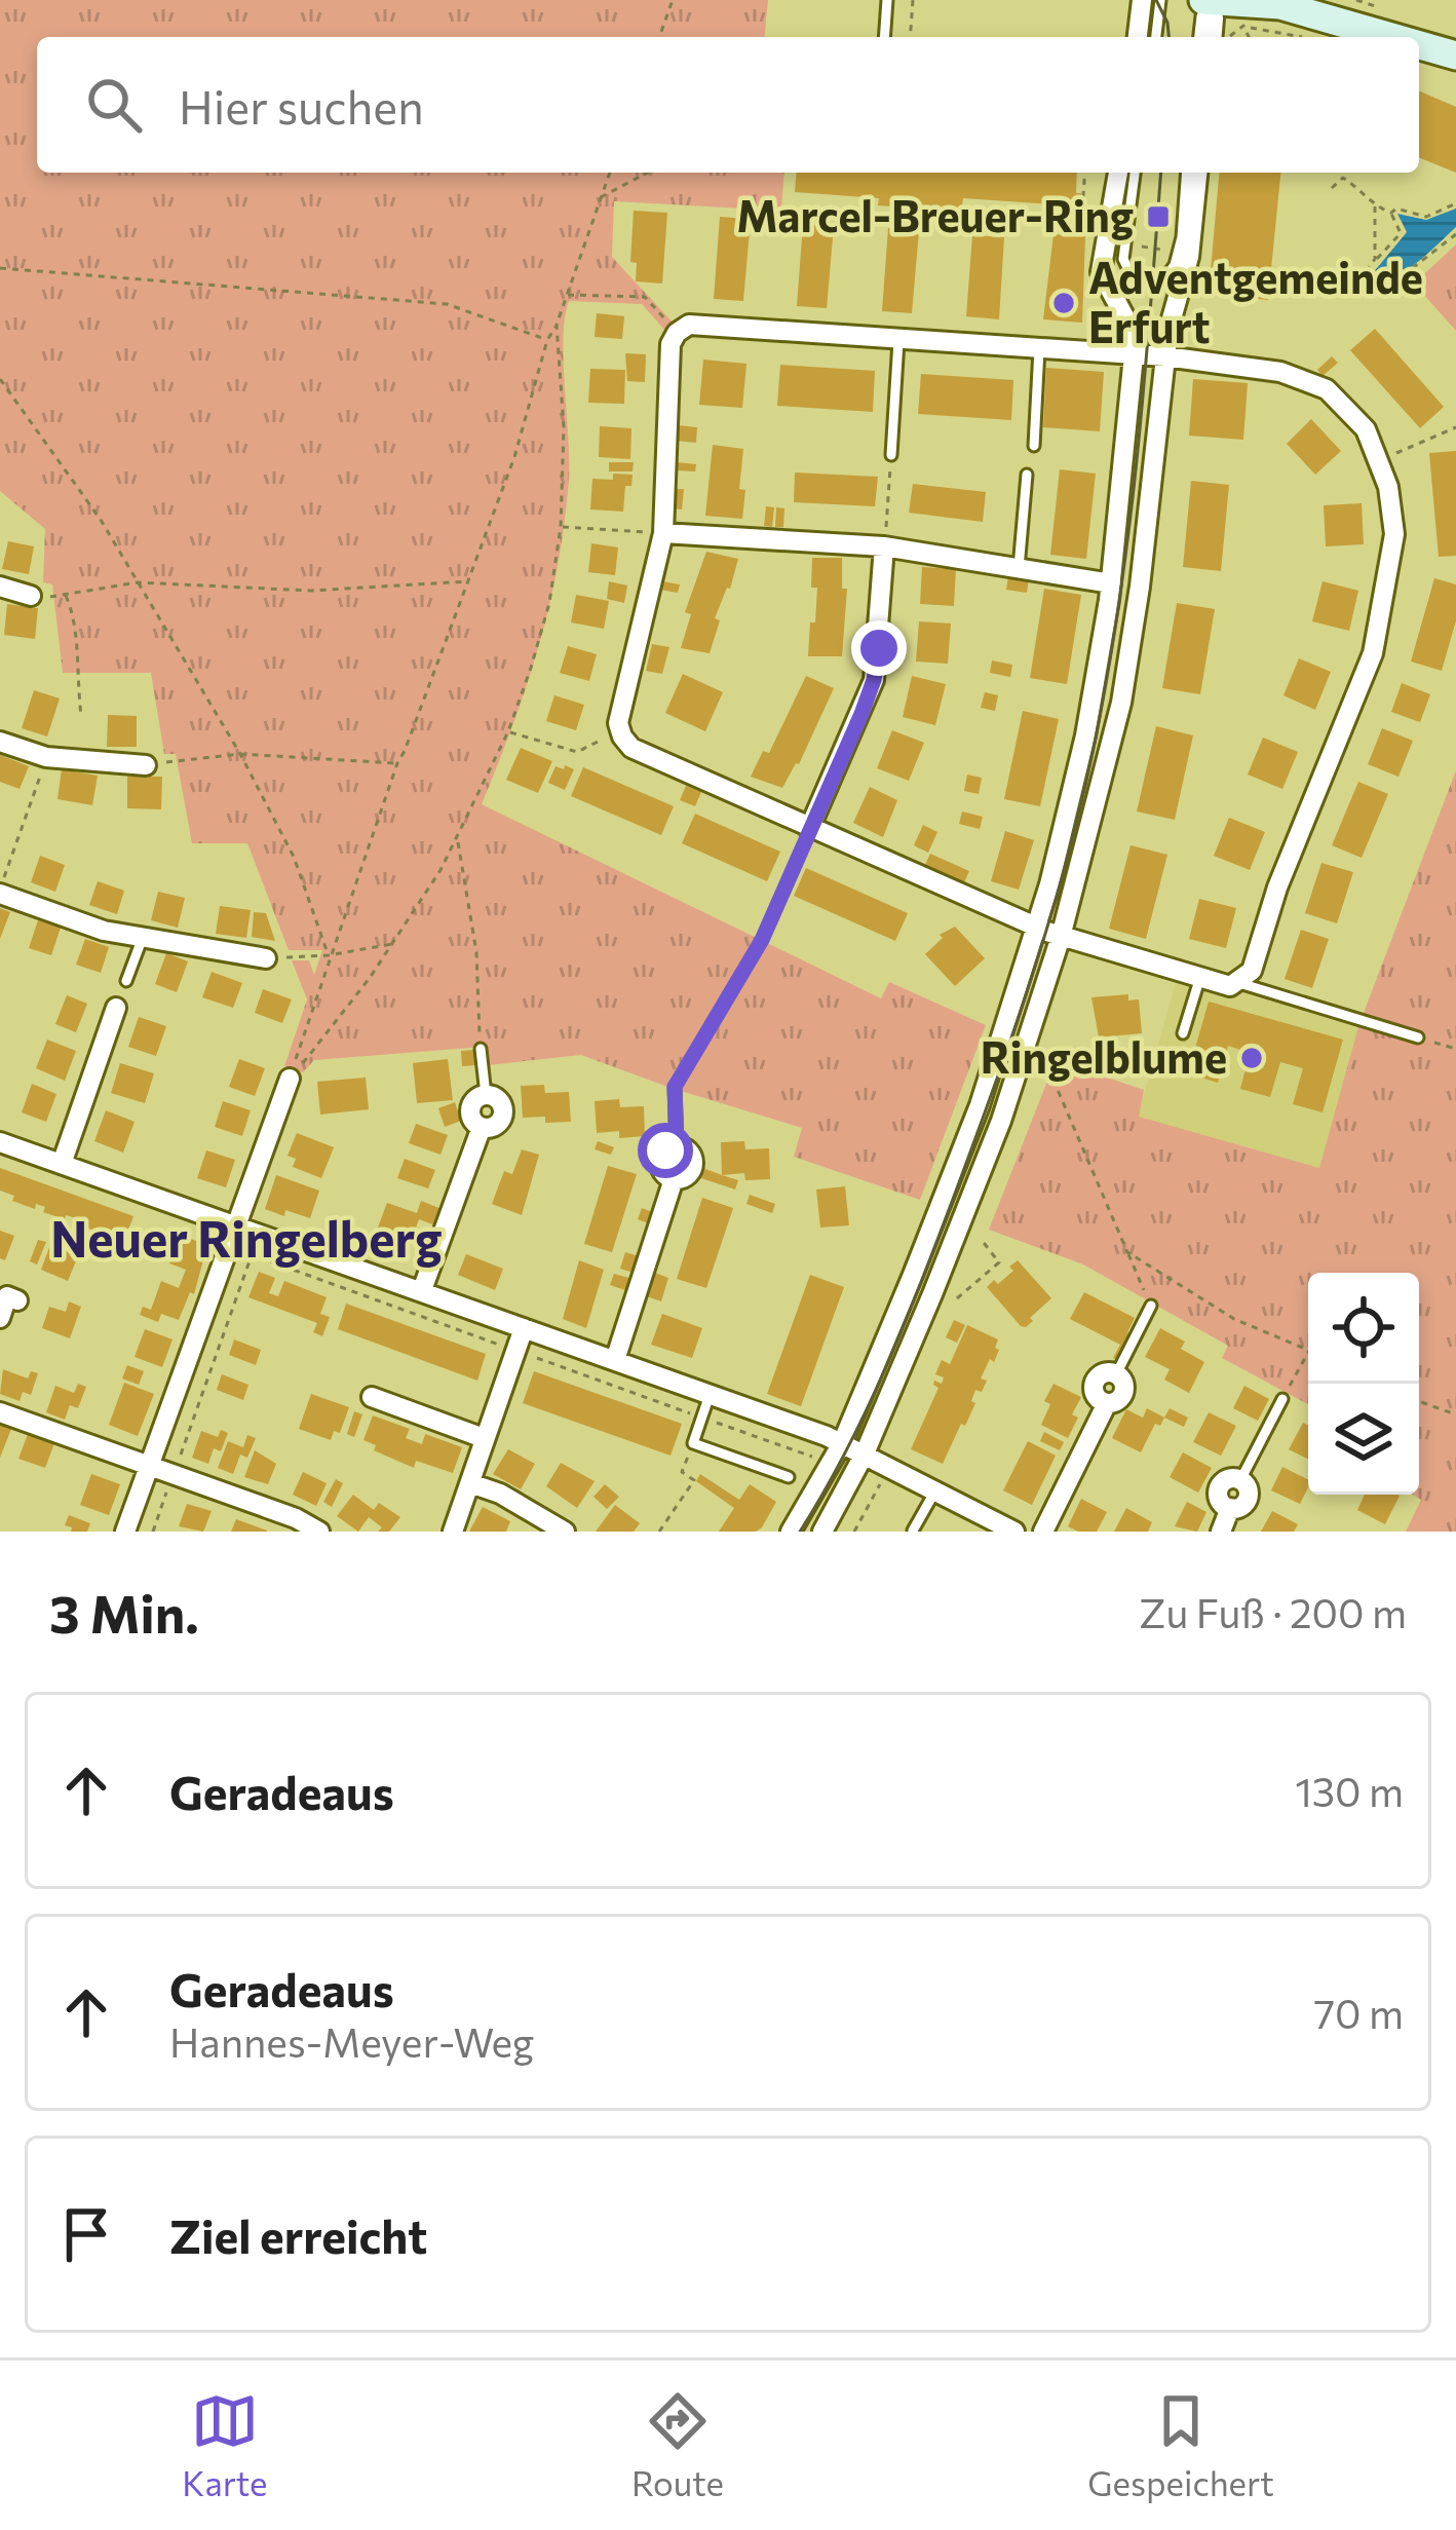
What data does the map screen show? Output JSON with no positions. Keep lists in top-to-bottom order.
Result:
{
  "districts": ["Neuer Ringelberg"],
  "places": {
    "transit": ["Marcel-Breuer-Ring"],
    "other": ["Adventgemeinde Erfurt", "Ringelblume"]
  },
  "page": {
    "search": "Hier suchen",
    "heading": ["3 Min.", "Zu Fuß · 200 m"],
    "list": [
      ["Geradeaus", "130 m"],
      ["Geradeaus", "Hannes-Meyer-Weg", "70 m"],
      "Ziel erreicht"
    ],
    "nav": ["Karte", "Route", "Gespeichert"]
  }
}
